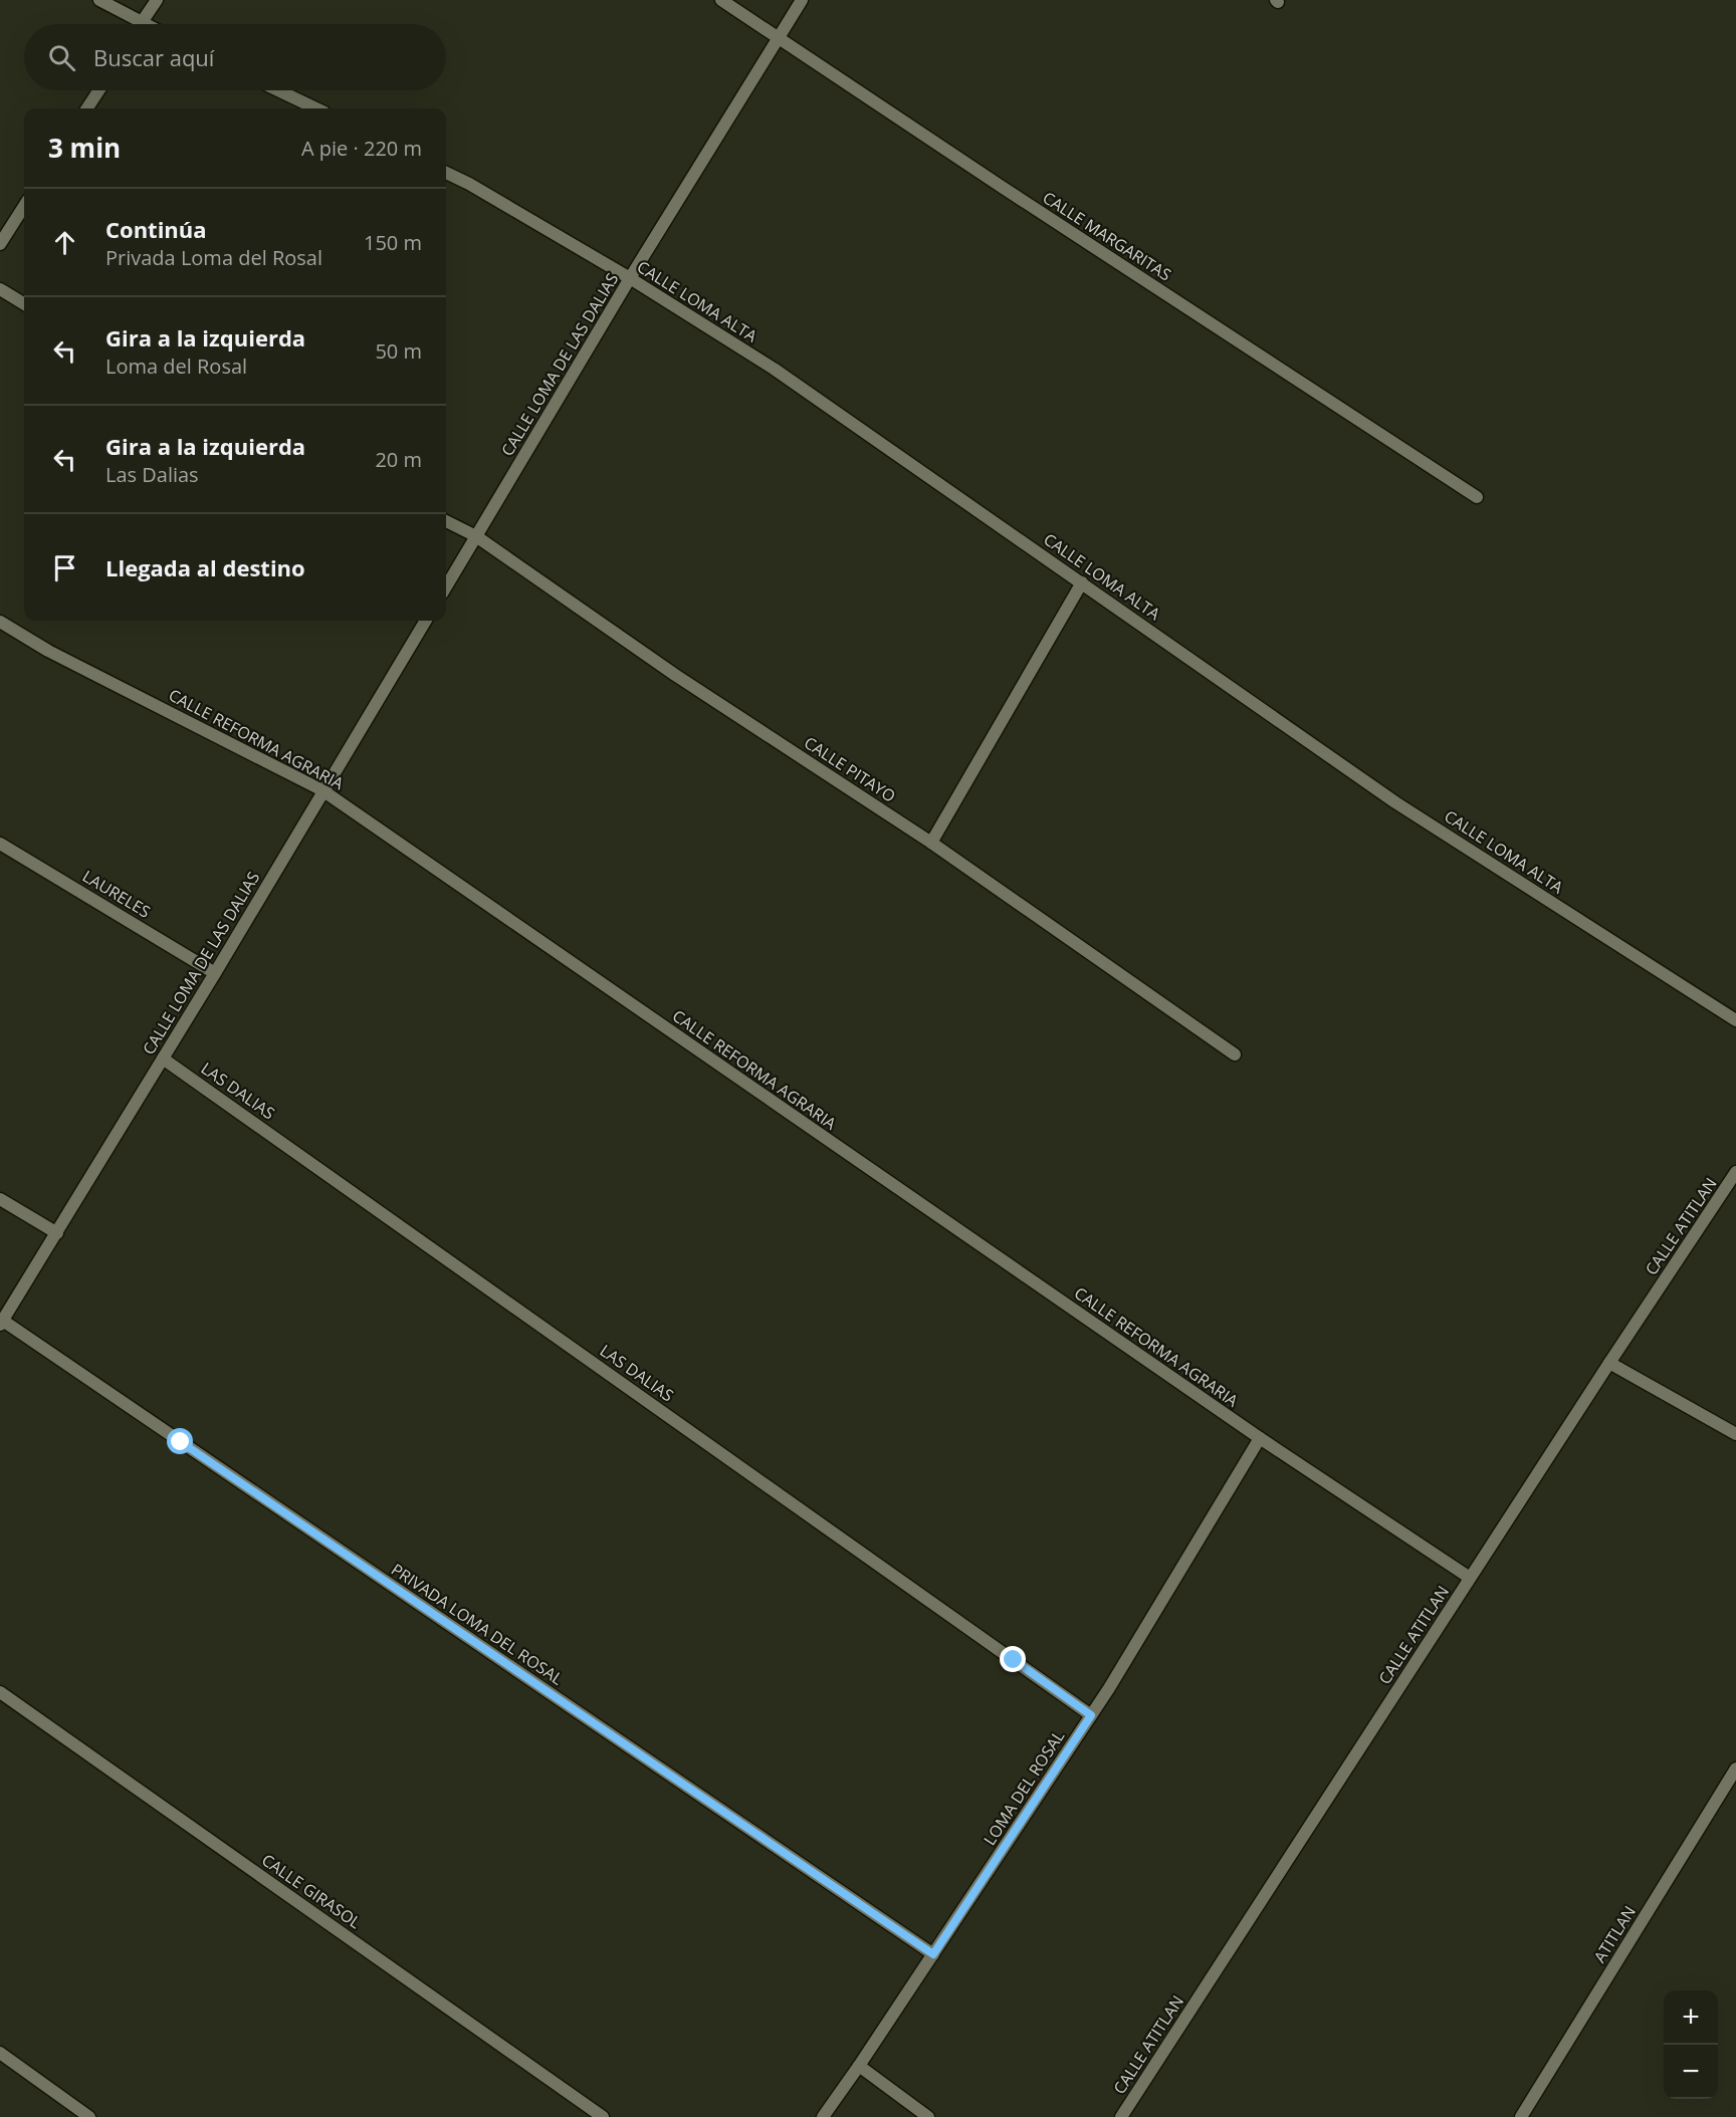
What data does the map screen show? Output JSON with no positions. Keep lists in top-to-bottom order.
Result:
{
  "streets": {
    "street": [
      "CALLE MARGARITAS",
      "CALLE LOMA ALTA",
      "CALLE LOMA DE LAS DALIAS",
      "CALLE REFORMA AGRARIA",
      "CALLE PITAYO",
      "LAURELES",
      "LAS DALIAS",
      "CALLE ATITLAN",
      "PRIVADA LOMA DEL ROSAL",
      "LOMA DEL ROSAL",
      "CALLE GIRASOL",
      "ATITLAN"
    ]
  },
  "crossings": [
    ["CALLE MARGARITAS", "CALLE LOMA DE LAS DALIAS"],
    ["CALLE LOMA ALTA", "CALLE LOMA DE LAS DALIAS"],
    ["CALLE LOMA DE LAS DALIAS", "CALLE REFORMA AGRARIA"],
    ["CALLE LOMA DE LAS DALIAS", "CALLE PITAYO"],
    ["CALLE LOMA DE LAS DALIAS", "LAURELES"],
    ["CALLE LOMA DE LAS DALIAS", "LAS DALIAS"],
    ["CALLE LOMA DE LAS DALIAS", "PRIVADA LOMA DEL ROSAL"],
    ["CALLE REFORMA AGRARIA", "CALLE ATITLAN"],
    ["CALLE REFORMA AGRARIA", "LOMA DEL ROSAL"],
    ["LAS DALIAS", "LOMA DEL ROSAL"],
    ["PRIVADA LOMA DEL ROSAL", "LOMA DEL ROSAL"]
  ],
  "page": {
    "search": "Buscar aquí",
    "heading": ["3 min", "A pie · 220 m"],
    "list": [
      ["Continúa", "Privada Loma del Rosal", "150 m"],
      ["Gira a la izquierda", "Loma del Rosal", "50 m"],
      ["Gira a la izquierda", "Las Dalias", "20 m"],
      "Llegada al destino"
    ],
    "map_buttons": ["+", "−"]
  }
}
